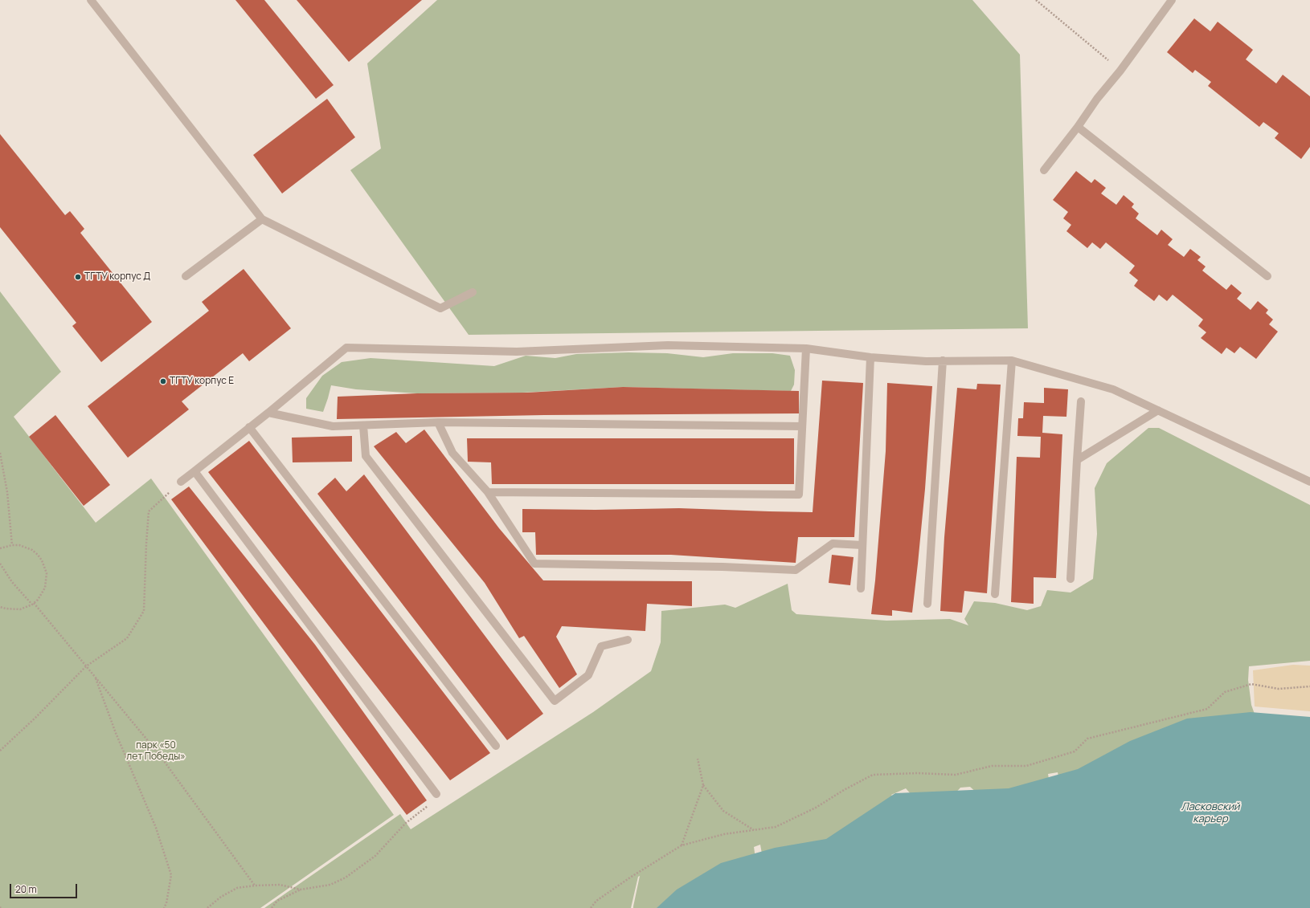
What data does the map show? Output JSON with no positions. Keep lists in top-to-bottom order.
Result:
{
  "water": ["Ласковский карьер"],
  "parks": ["парк «50 лет Победы»"],
  "places": ["ТГТУ корпус Д", "ТГТУ корпус Е"],
  "scale_bar": "20 m"
}
